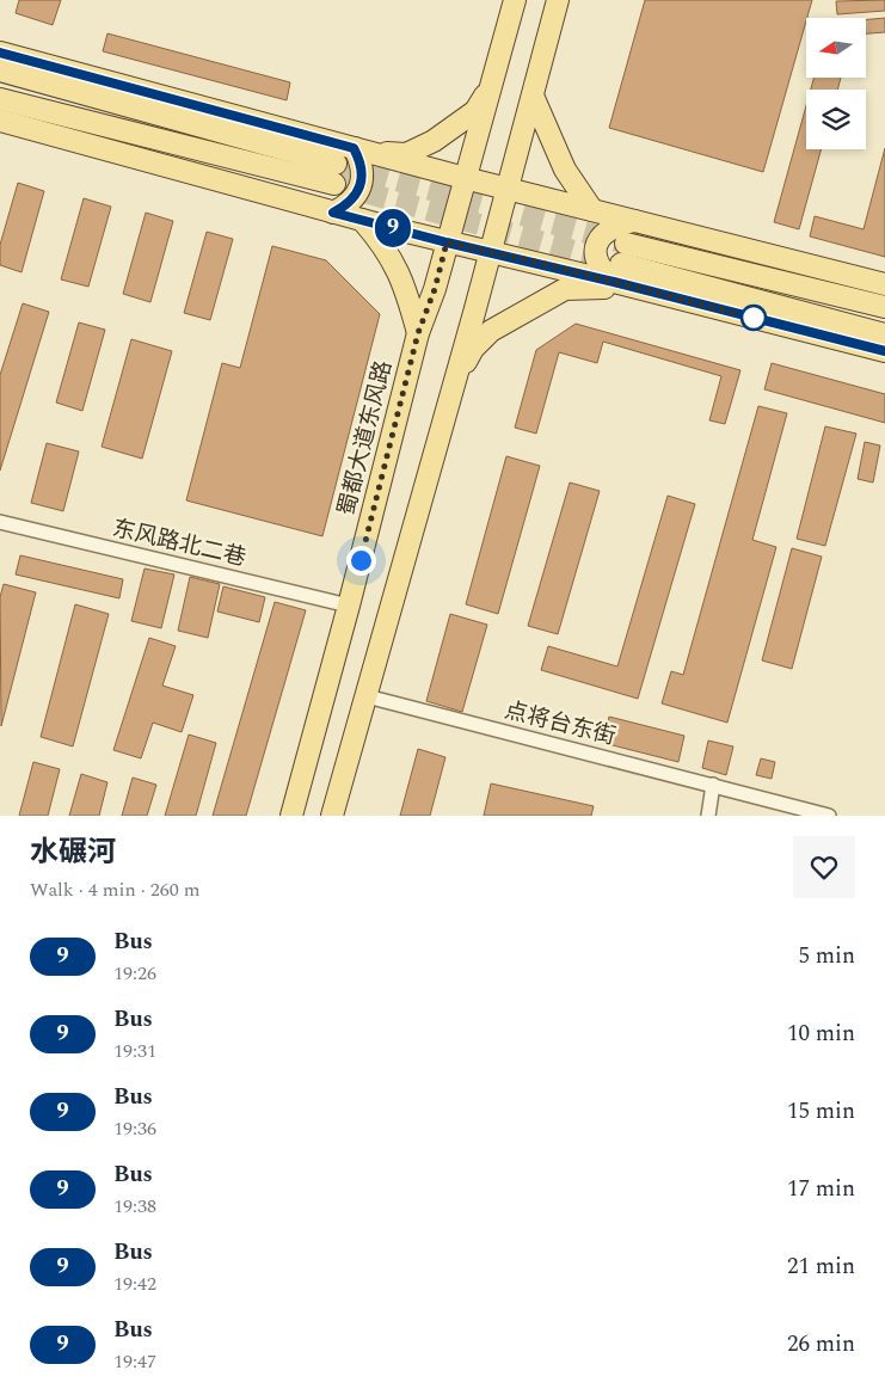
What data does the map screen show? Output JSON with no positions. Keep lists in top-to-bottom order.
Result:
{
  "streets": {
    "main road": ["蜀都大道东风路"],
    "street": ["东风路北二巷", "点将台东街"]
  },
  "crossings": [
    ["蜀都大道东风路", "东风路北二巷"]
  ],
  "lines": ["bus line 9"],
  "north": "left",
  "page": {
    "on_map": "9",
    "heading": ["水碾河", "Walk · 4 min · 260 m"],
    "list": [
      {
        "mark": "9",
        "name": "Bus",
        "note": "19:26",
        "value": "5 min"
      },
      {
        "mark": "9",
        "name": "Bus",
        "note": "19:31",
        "value": "10 min"
      },
      {
        "mark": "9",
        "name": "Bus",
        "note": "19:36",
        "value": "15 min"
      },
      {
        "mark": "9",
        "name": "Bus",
        "note": "19:38",
        "value": "17 min"
      },
      {
        "mark": "9",
        "name": "Bus",
        "note": "19:42",
        "value": "21 min"
      },
      {
        "mark": "9",
        "name": "Bus",
        "note": "19:47",
        "value": "26 min"
      }
    ]
  }
}
